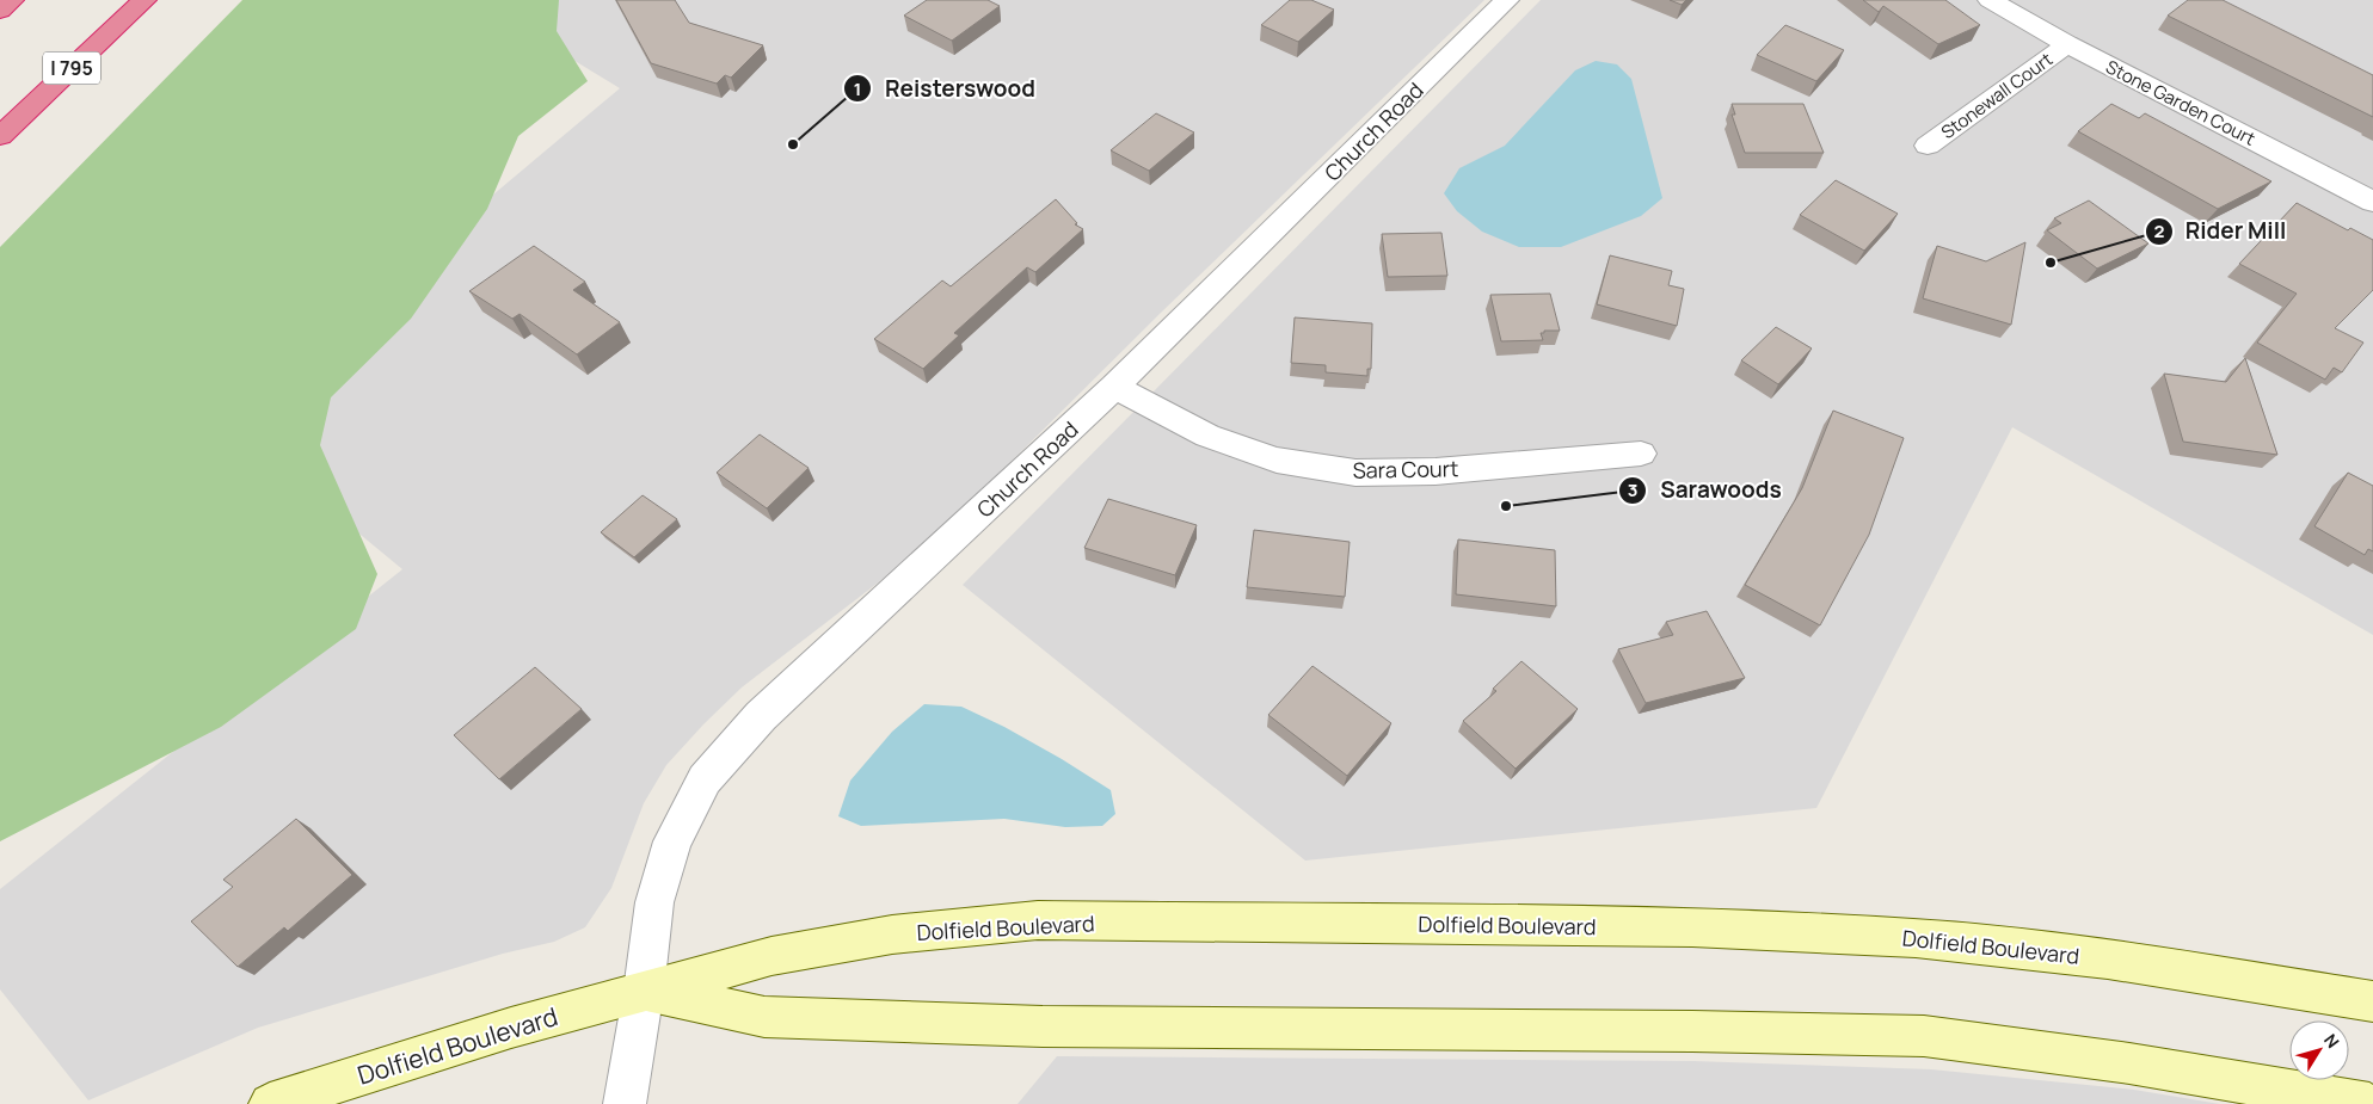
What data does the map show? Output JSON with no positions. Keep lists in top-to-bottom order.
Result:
{
  "streets": {
    "highway": ["I 795"],
    "main road": ["Dolfield Boulevard"],
    "street": [
      "Stonewall Court",
      "Stone Garden Court",
      "Church Road",
      "Sara Court"
    ]
  },
  "crossings": [
    ["Stonewall Court", "Stone Garden Court"],
    ["Church Road", "Sara Court"],
    ["Church Road", "Dolfield Boulevard"]
  ],
  "places": ["Reisterswood", "Rider Mill", "Sarawoods"],
  "north": "top right"
}
